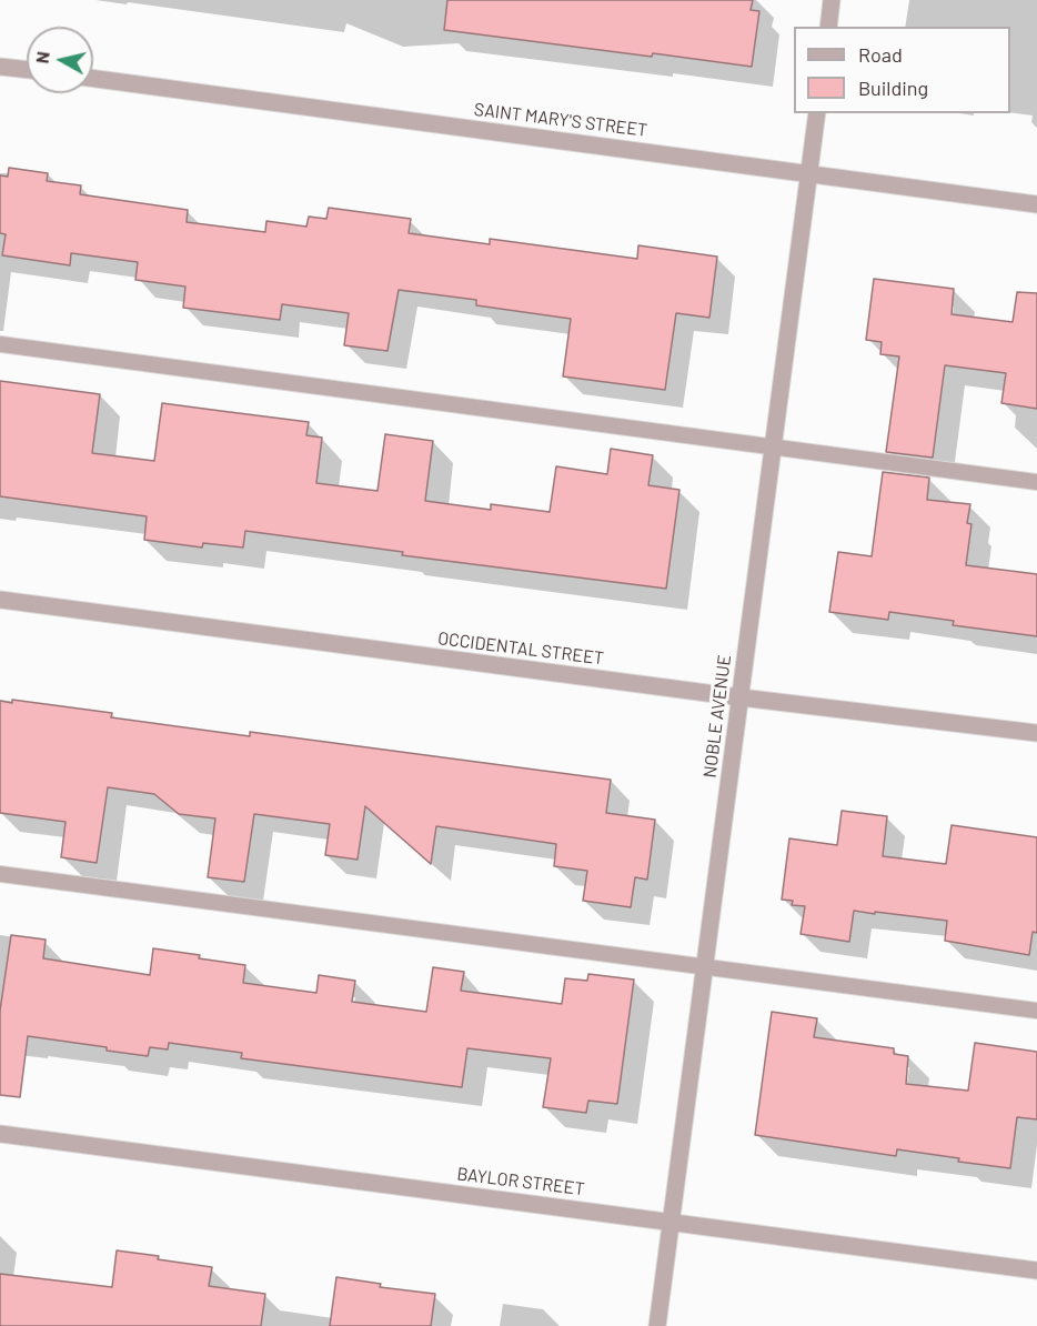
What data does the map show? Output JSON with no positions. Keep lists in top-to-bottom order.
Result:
{
  "streets": {
    "street": [
      "SAINT MARY'S STREET",
      "OCCIDENTAL STREET",
      "NOBLE AVENUE",
      "BAYLOR STREET"
    ]
  },
  "crossings": [
    ["SAINT MARY'S STREET", "NOBLE AVENUE"],
    ["OCCIDENTAL STREET", "NOBLE AVENUE"],
    ["NOBLE AVENUE", "BAYLOR STREET"]
  ],
  "legend": ["Road", "Building"],
  "north": "left"
}
